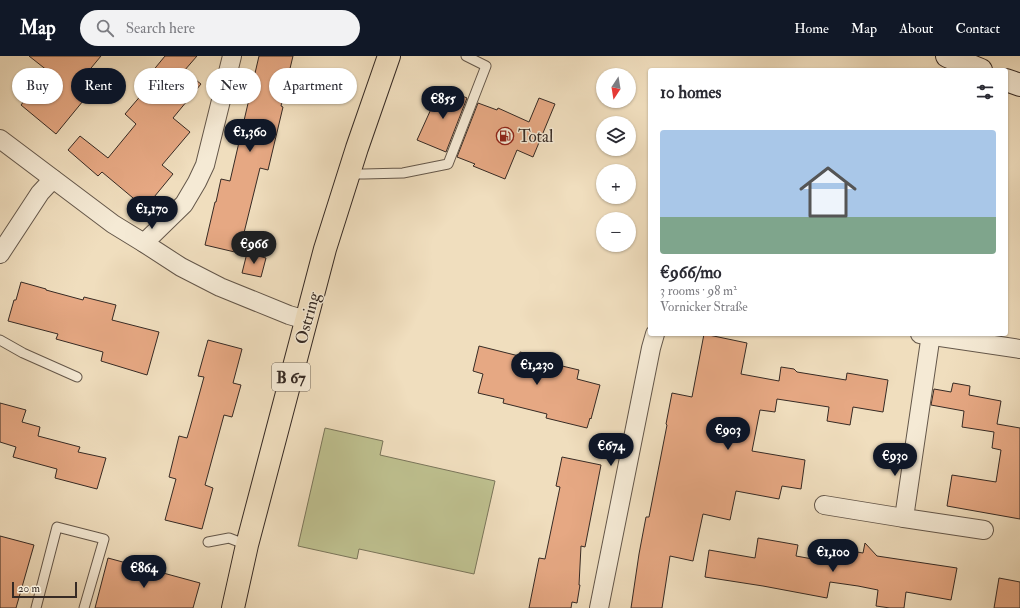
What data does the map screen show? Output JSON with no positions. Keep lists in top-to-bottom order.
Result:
{
  "streets": {
    "main road": ["Ostring", "B 67"]
  },
  "places": {
    "fuel station": ["Total"]
  },
  "scale_bar": "20 m",
  "north": "bottom",
  "page": {
    "header": "Map",
    "search": "Search here",
    "nav": [
      "Home",
      "Map",
      "About",
      "Contact"
    ],
    "map_buttons": ["+", "−"],
    "chip": [
      "Buy",
      "Rent",
      "Filters",
      "New",
      "Apartment"
    ],
    "heading": "10 homes",
    "price": [
      "€855",
      "€1,360",
      "€1,170",
      "€966",
      "€1,230",
      "€903",
      "€674",
      "€930",
      "€1,100",
      "€864"
    ],
    "list": [
      {
        "name": "€966/mo",
        "note": "3 rooms · 98 m² · Vornicker Straße"
      }
    ],
    "scale": "20 m"
  }
}
